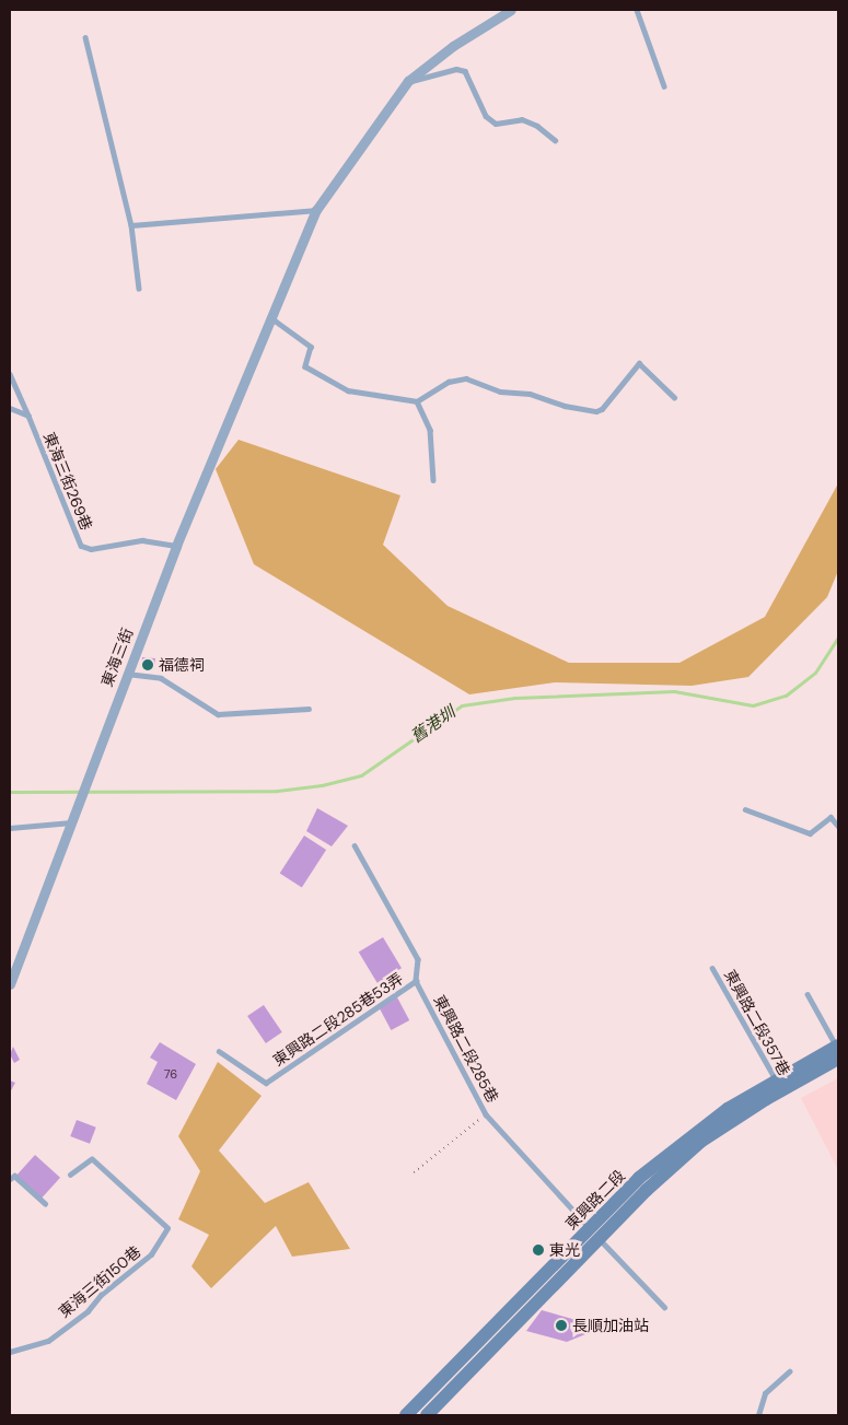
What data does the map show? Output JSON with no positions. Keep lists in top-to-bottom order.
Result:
{
  "streets": {
    "main road": ["東興路二段"],
    "street": ["東海三街"],
    "lane": [
      "東海三街269巷",
      "東興路二段285巷53弄",
      "東興路二段357巷",
      "東興路二段285巷",
      "東海三街150巷"
    ]
  },
  "crossings": [
    ["東海三街269巷", "東海三街"],
    ["東興路二段285巷53弄", "東興路二段285巷"],
    ["東興路二段357巷", "東興路二段"],
    ["東興路二段285巷", "東興路二段"]
  ],
  "water": ["舊港圳"],
  "places": ["福德祠", "東光", "長順加油站"],
  "house_numbers": ["76"]
}
